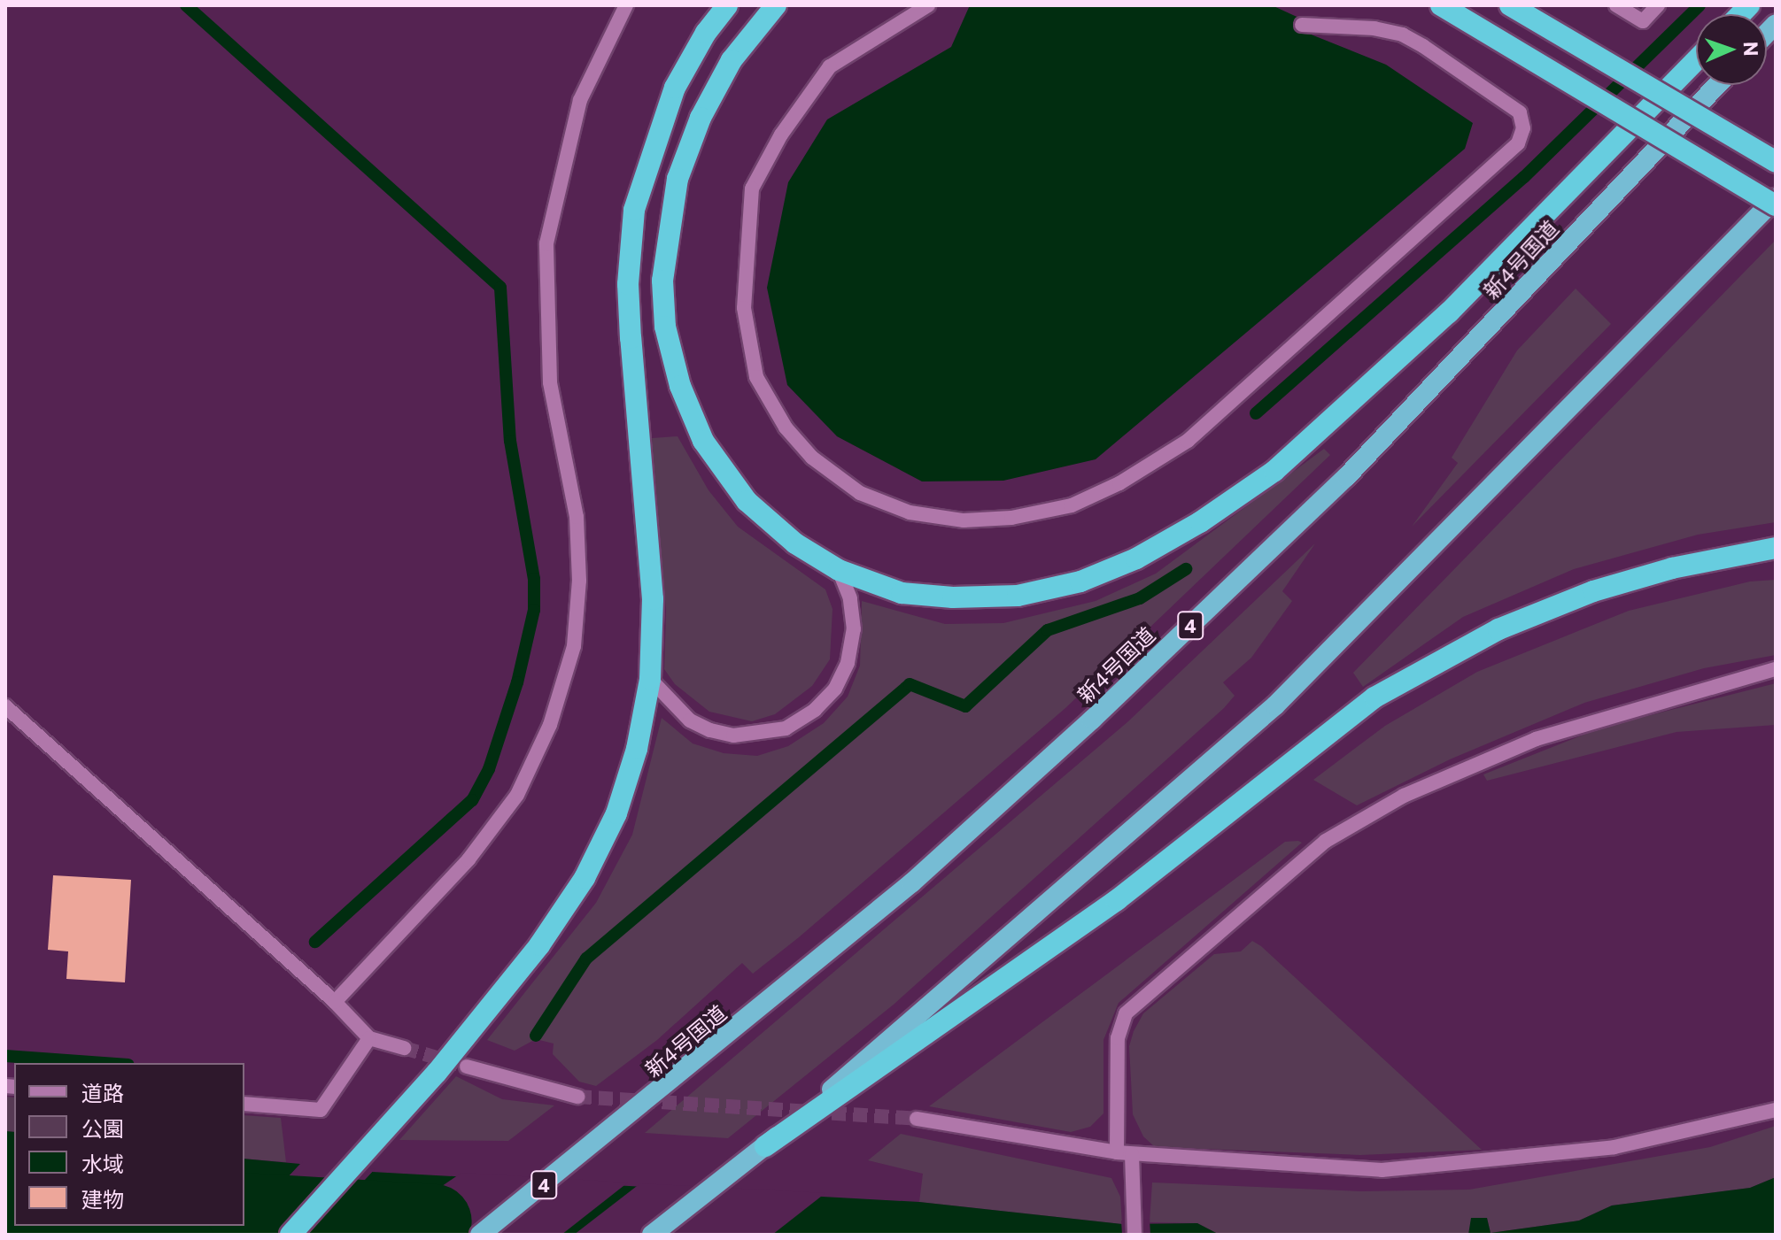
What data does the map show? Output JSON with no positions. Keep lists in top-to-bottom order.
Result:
{
  "streets": {
    "highway": ["新4号国道", "4"]
  },
  "legend": [
    "道路",
    "公園",
    "水域",
    "建物"
  ],
  "north": "right"
}
